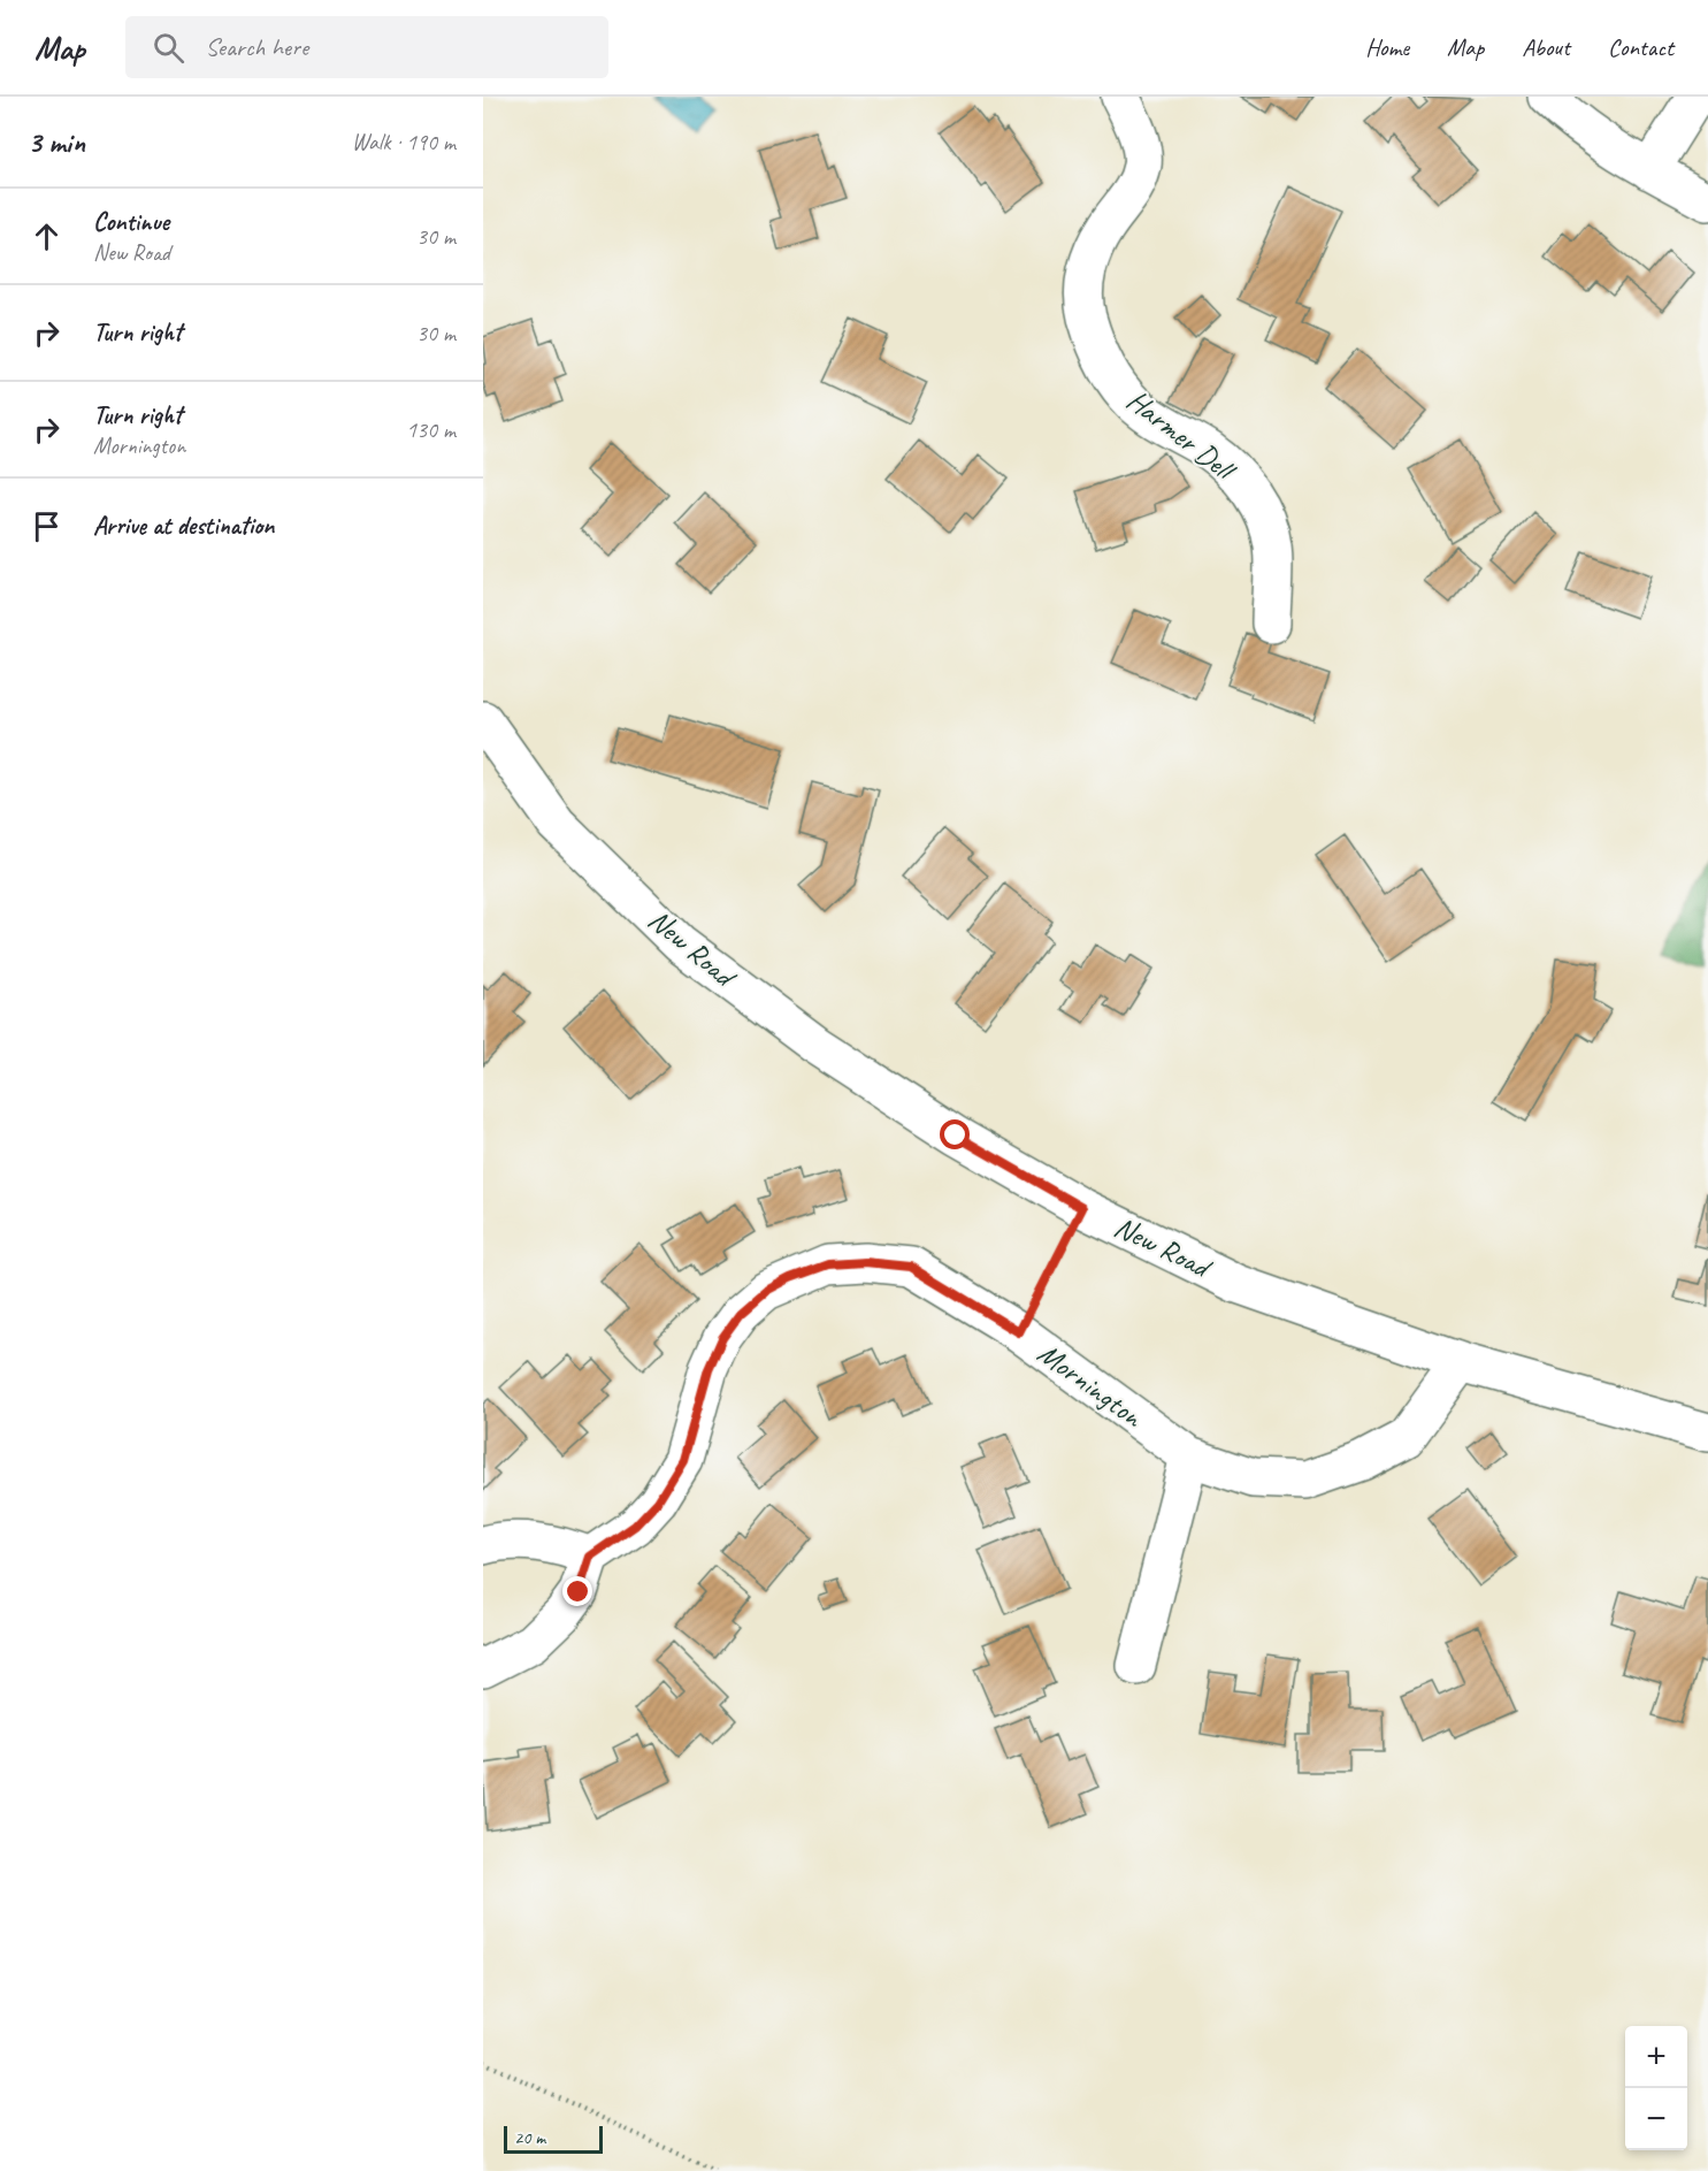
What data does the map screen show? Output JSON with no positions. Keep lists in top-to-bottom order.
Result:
{
  "streets": {
    "street": ["Harmer Dell", "New Road", "Mornington"]
  },
  "crossings": [
    ["New Road", "Mornington"]
  ],
  "scale_bar": "20 m",
  "page": {
    "header": "Map",
    "search": "Search here",
    "nav": [
      "Home",
      "Map",
      "About",
      "Contact"
    ],
    "heading": ["3 min", "Walk · 190 m"],
    "list": [
      ["Continue", "New Road", "30 m"],
      ["Turn right", "30 m"],
      ["Turn right", "Mornington", "130 m"],
      "Arrive at destination"
    ],
    "map_buttons": ["+", "−"],
    "scale": "20 m"
  }
}
